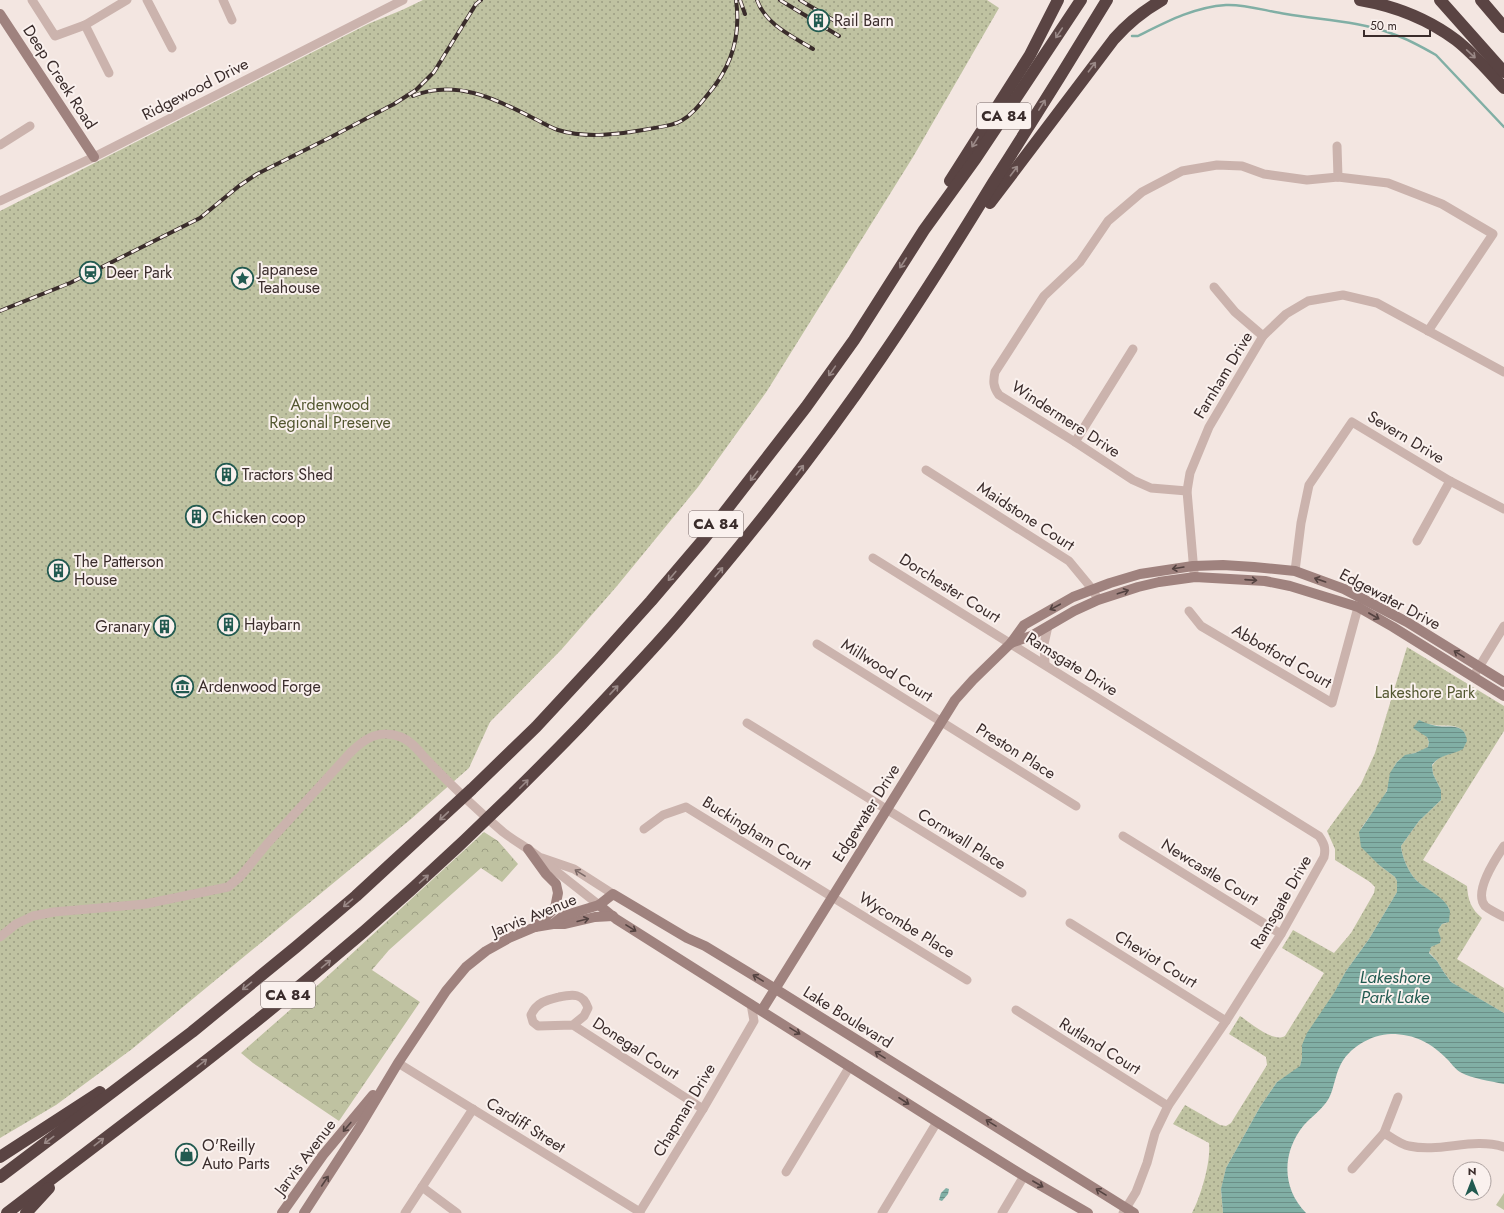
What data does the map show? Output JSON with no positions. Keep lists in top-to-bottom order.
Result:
{
  "streets": {
    "highway": ["CA 84"],
    "street": [
      "Deep Creek Road",
      "Ridgewood Drive",
      "Farnham Drive",
      "Windermere Drive",
      "Severn Drive",
      "Maidstone Court",
      "Dorchester Court",
      "Edgewater Drive",
      "Abbotford Court",
      "Ramsgate Drive",
      "Millwood Court",
      "Preston Place",
      "Buckingham Court",
      "Cornwall Place",
      "Newcastle Court",
      "Jarvis Avenue",
      "Wycombe Place",
      "Cheviot Court",
      "Lake Boulevard",
      "Rutland Court",
      "Donegal Court",
      "Chapman Drive",
      "Cardiff Street"
    ]
  },
  "crossings": [
    ["Deep Creek Road", "Ridgewood Drive"],
    ["Farnham Drive", "Windermere Drive"],
    ["Farnham Drive", "Edgewater Drive"],
    ["Severn Drive", "Edgewater Drive"],
    ["Maidstone Court", "Edgewater Drive"],
    ["Dorchester Court", "Edgewater Drive"],
    ["Dorchester Court", "Ramsgate Drive"],
    ["Edgewater Drive", "Abbotford Court"],
    ["Edgewater Drive", "Ramsgate Drive"],
    ["Edgewater Drive", "Millwood Court"],
    ["Edgewater Drive", "Preston Place"],
    ["Edgewater Drive", "Buckingham Court"],
    ["Edgewater Drive", "Cornwall Place"],
    ["Edgewater Drive", "Wycombe Place"],
    ["Edgewater Drive", "Lake Boulevard"],
    ["Ramsgate Drive", "Newcastle Court"],
    ["Ramsgate Drive", "Cheviot Court"],
    ["Ramsgate Drive", "Lake Boulevard"],
    ["Ramsgate Drive", "Rutland Court"],
    ["Millwood Court", "Preston Place"],
    ["Buckingham Court", "Wycombe Place"],
    ["Jarvis Avenue", "Lake Boulevard"],
    ["Jarvis Avenue", "Cardiff Street"],
    ["Donegal Court", "Chapman Drive"],
    ["Chapman Drive", "Cardiff Street"]
  ],
  "water": ["Lakeshore Park Lake"],
  "parks": ["Ardenwood Regional Preserve", "Lakeshore Park"],
  "places": {
    "building": [
      "Rail Barn",
      "Tractors Shed",
      "Chicken coop",
      "The Patterson House",
      "Haybarn",
      "Granary"
    ],
    "station": ["Deer Park"],
    "place": ["Japanese Teahouse"],
    "museum": ["Ardenwood Forge"],
    "shop": ["O'Reilly Auto Parts"]
  },
  "scale_bar": "50 m",
  "north": "top"
}
